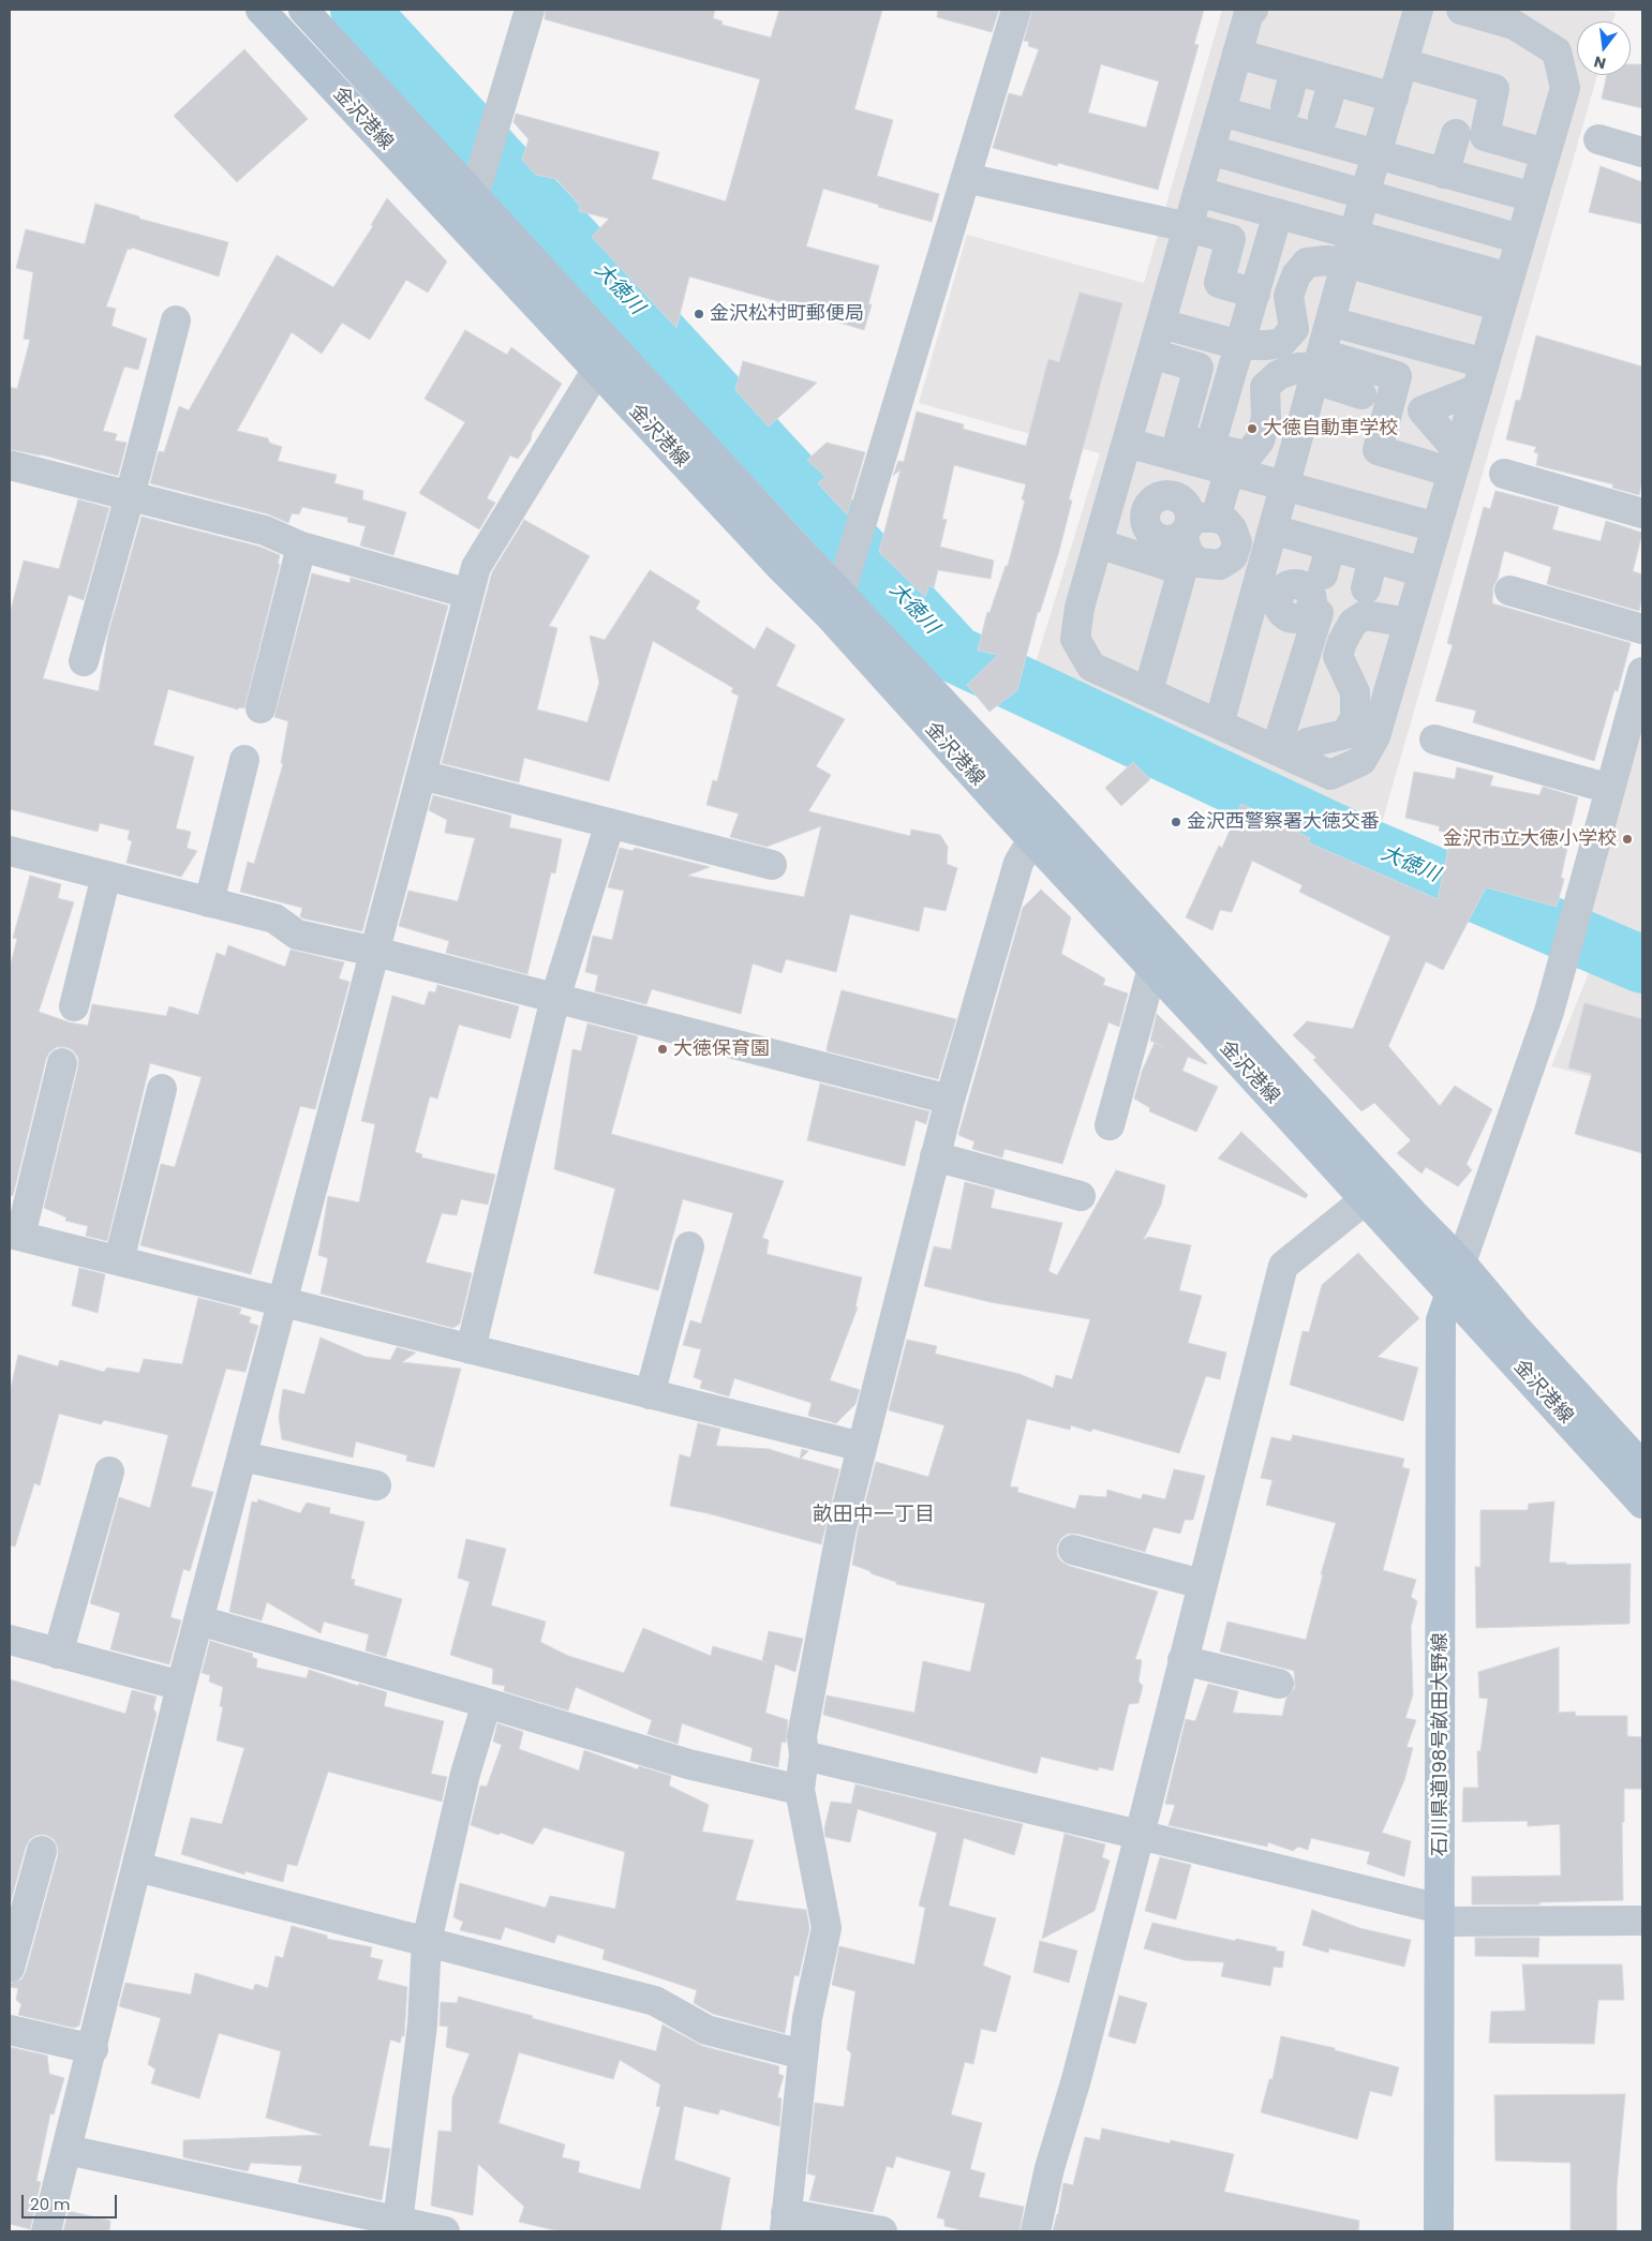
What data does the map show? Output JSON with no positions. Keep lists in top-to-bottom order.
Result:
{
  "streets": {
    "main road": ["金沢港線", "石川県道198号畝田大野線"]
  },
  "crossings": [
    ["金沢港線", "石川県道198号畝田大野線"]
  ],
  "districts": ["畝田中一丁目"],
  "water": ["大徳川"],
  "places": [
    "金沢松村町郵便局",
    "大徳自動車学校",
    "金沢西警察署大徳交番",
    "金沢市立大徳小学校",
    "大徳保育園"
  ],
  "scale_bar": "20 m",
  "north": "bottom"
}
